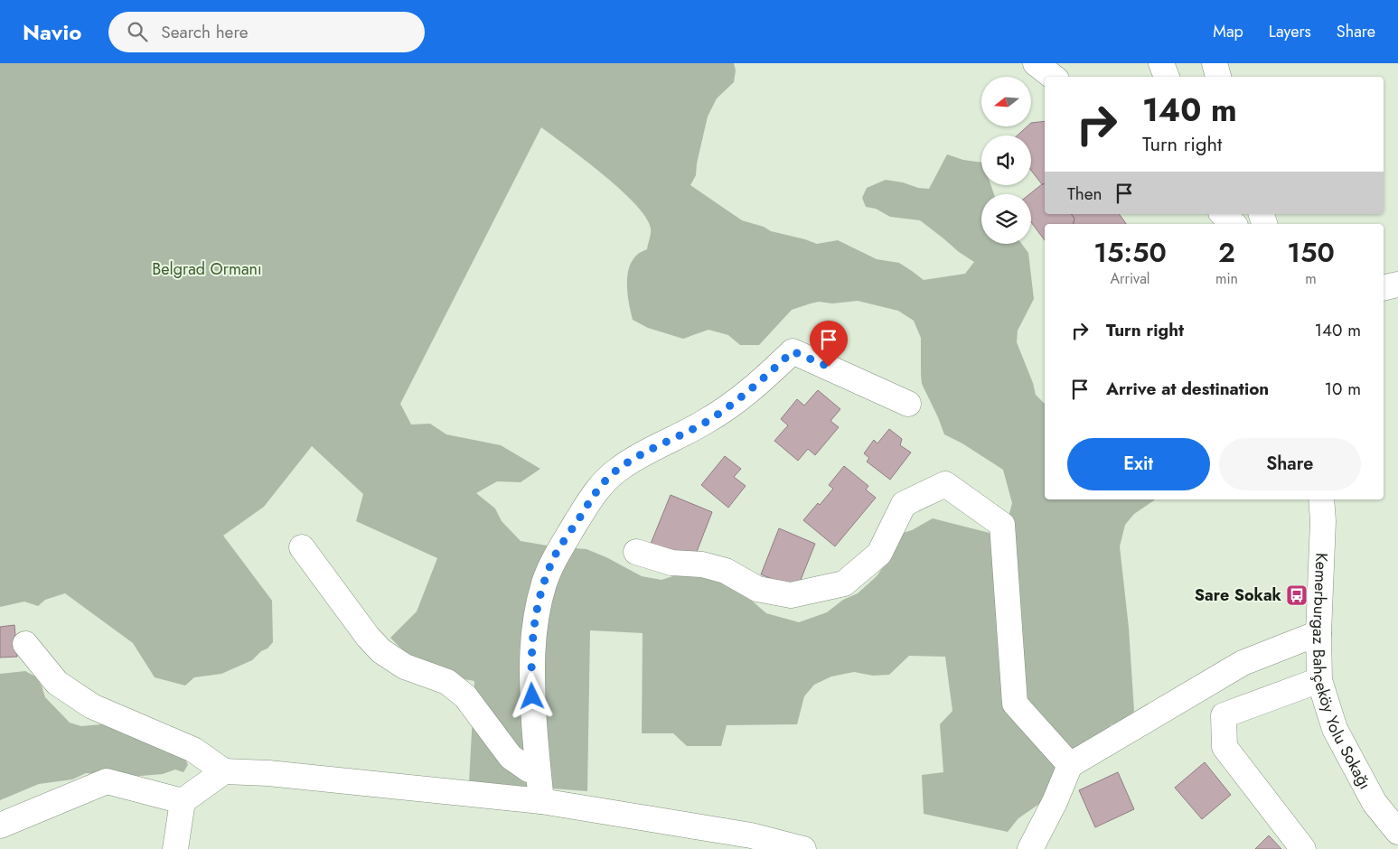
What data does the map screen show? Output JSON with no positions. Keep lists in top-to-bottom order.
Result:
{
  "streets": {
    "street": ["Kemerburgaz Bahçeköy Yolu Sokağı"]
  },
  "parks": ["Belgrad Ormanı"],
  "places": {
    "bus stop": ["Sare Sokak"]
  },
  "north": "left",
  "page": {
    "header": "Navio",
    "search": "Search here",
    "nav": ["Map", "Layers", "Share"],
    "turn": ["140 m", "Turn right"],
    "then": "Then",
    "eta": [
      "15:50",
      "Arrival",
      "2",
      "min",
      "150",
      "m"
    ],
    "list": [
      {
        "name": "Turn right",
        "value": "140 m"
      },
      {
        "name": "Arrive at destination",
        "value": "10 m"
      }
    ],
    "buttons": ["Exit", "Share"]
  }
}
